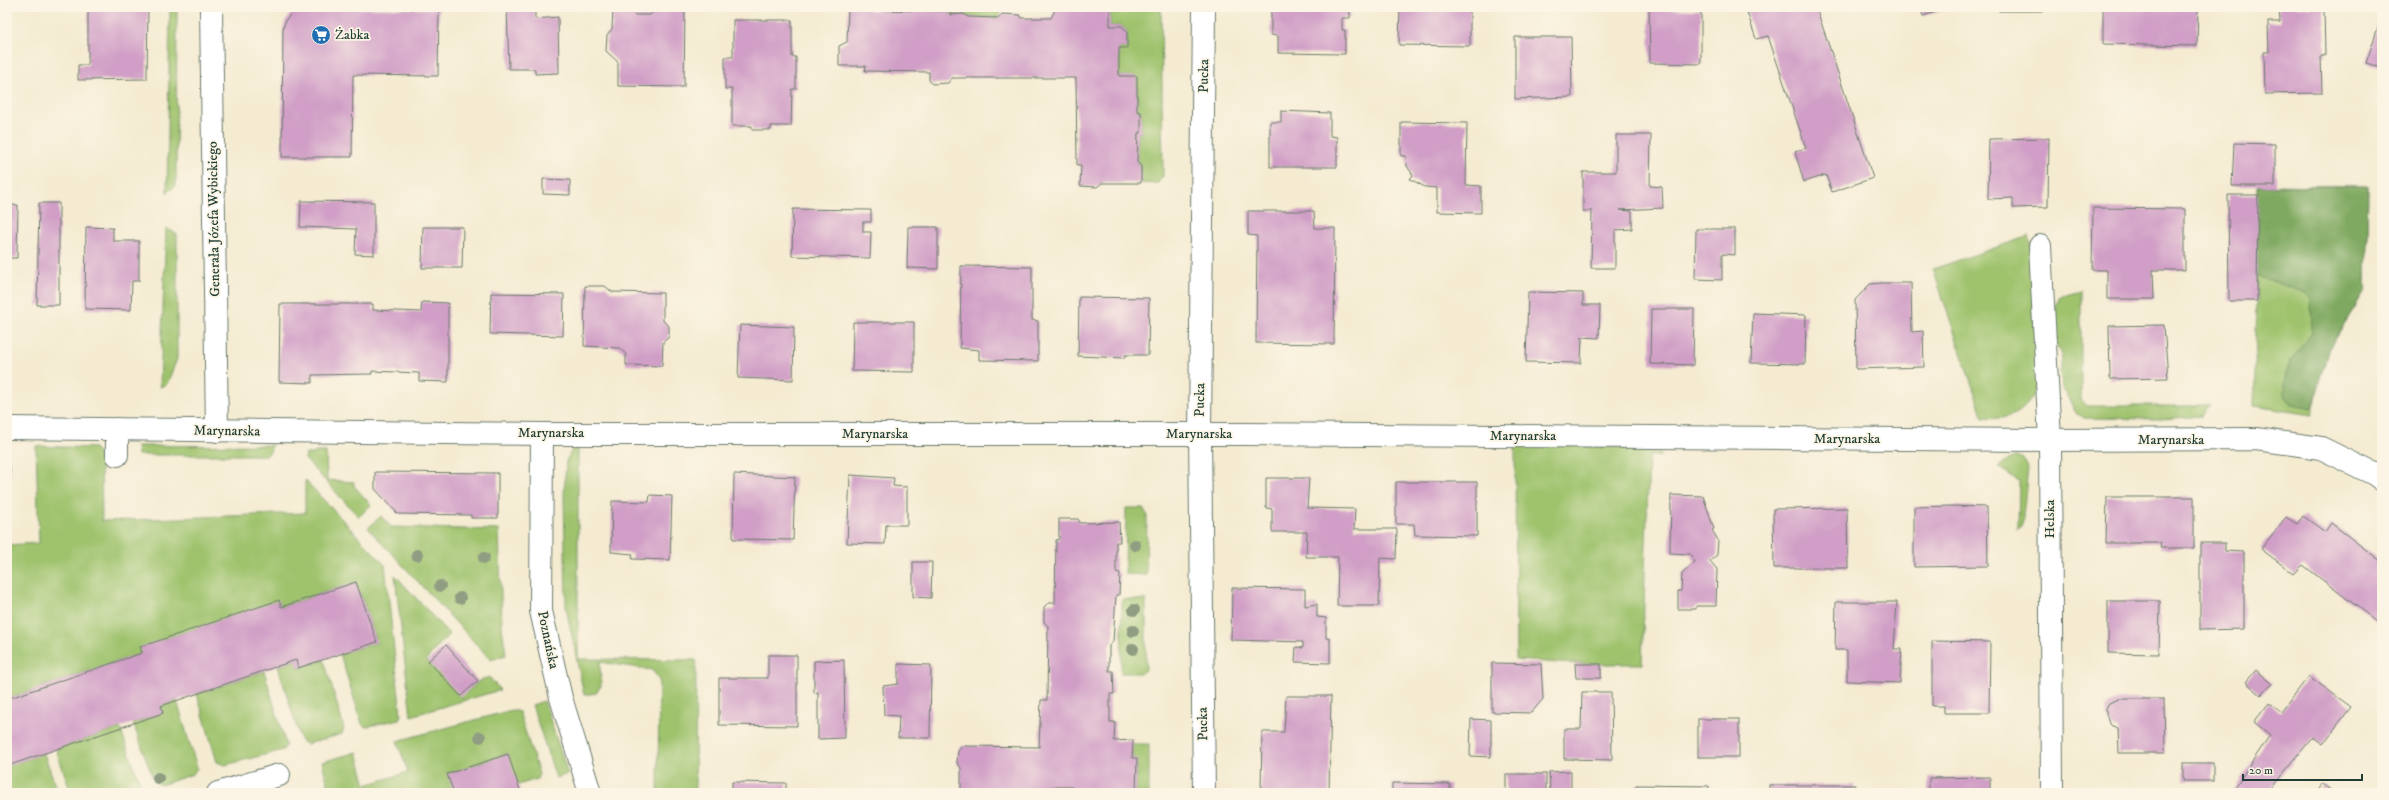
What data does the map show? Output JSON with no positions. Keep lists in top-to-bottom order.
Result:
{
  "streets": {
    "street": [
      "Pucka",
      "Generała Józefa Wybickiego",
      "Marynarska",
      "Helska",
      "Poznańska"
    ]
  },
  "crossings": [
    ["Pucka", "Marynarska"],
    ["Generała Józefa Wybickiego", "Marynarska"],
    ["Marynarska", "Helska"],
    ["Marynarska", "Poznańska"]
  ],
  "places": {
    "supermarket": ["Żabka"]
  },
  "scale_bar": "20 m"
}
